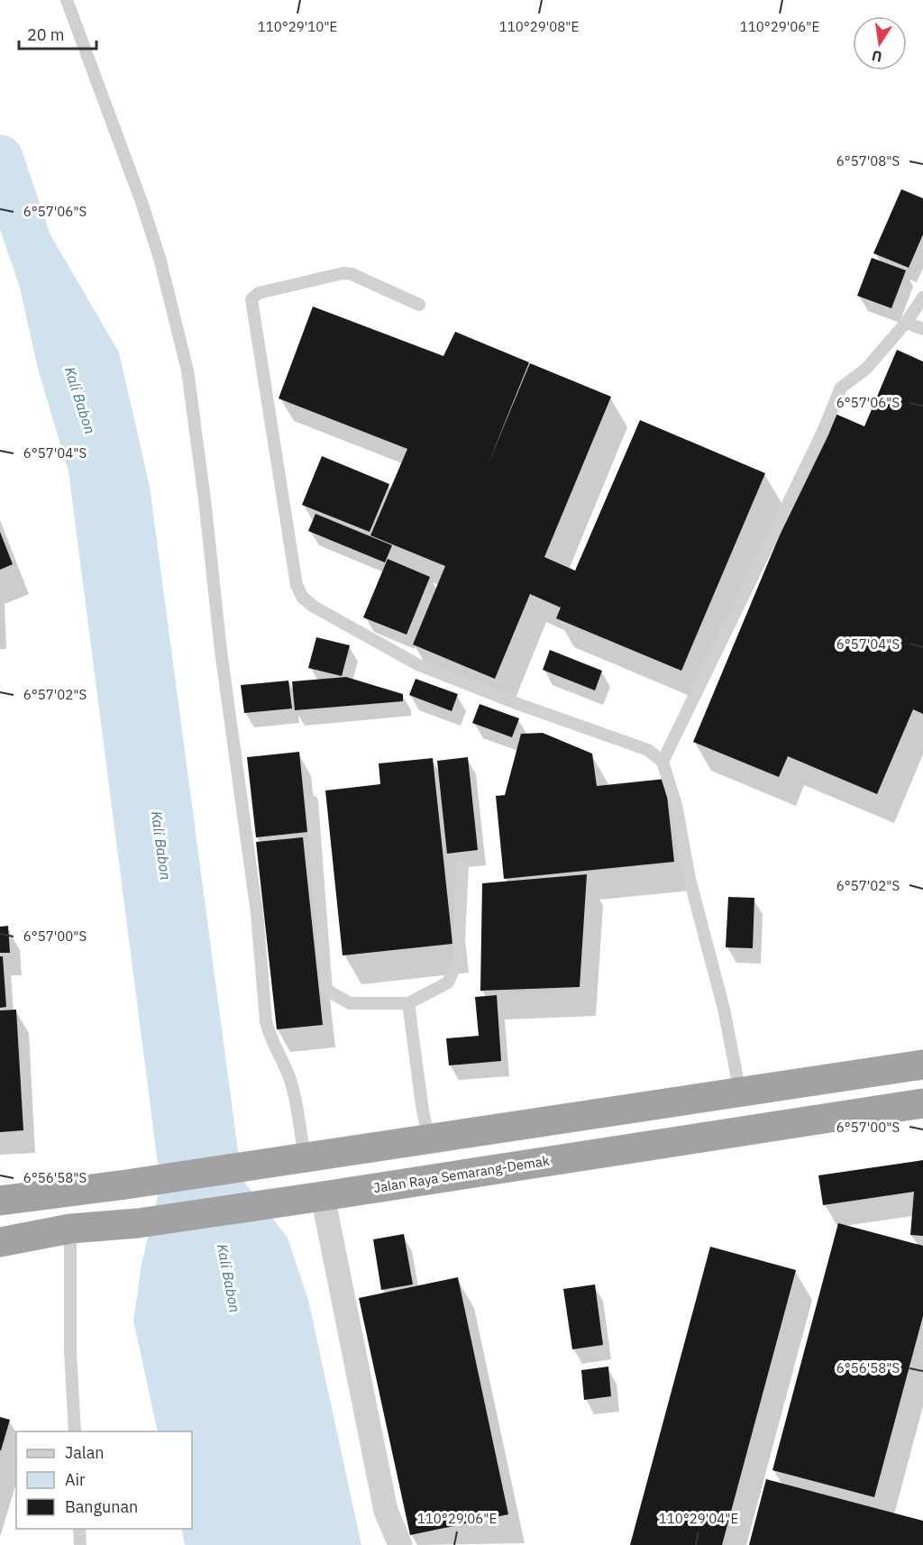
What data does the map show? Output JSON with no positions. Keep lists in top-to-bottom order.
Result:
{
  "streets": {
    "highway": ["Jalan Raya Semarang-Demak"]
  },
  "water": ["Kali Babon"],
  "legend": ["Jalan", "Air", "Bangunan"],
  "scale_bar": "20 m",
  "north": "bottom",
  "coordinates": [
    "110°29'10\"E",
    "110°29'08\"E",
    "110°29'06\"E",
    "6°57'08\"S",
    "6°57'06\"S",
    "6°57'04\"S",
    "6°57'02\"S",
    "6°57'00\"S",
    "6°56'58\"S",
    "110°29'04\"E"
  ]
}
